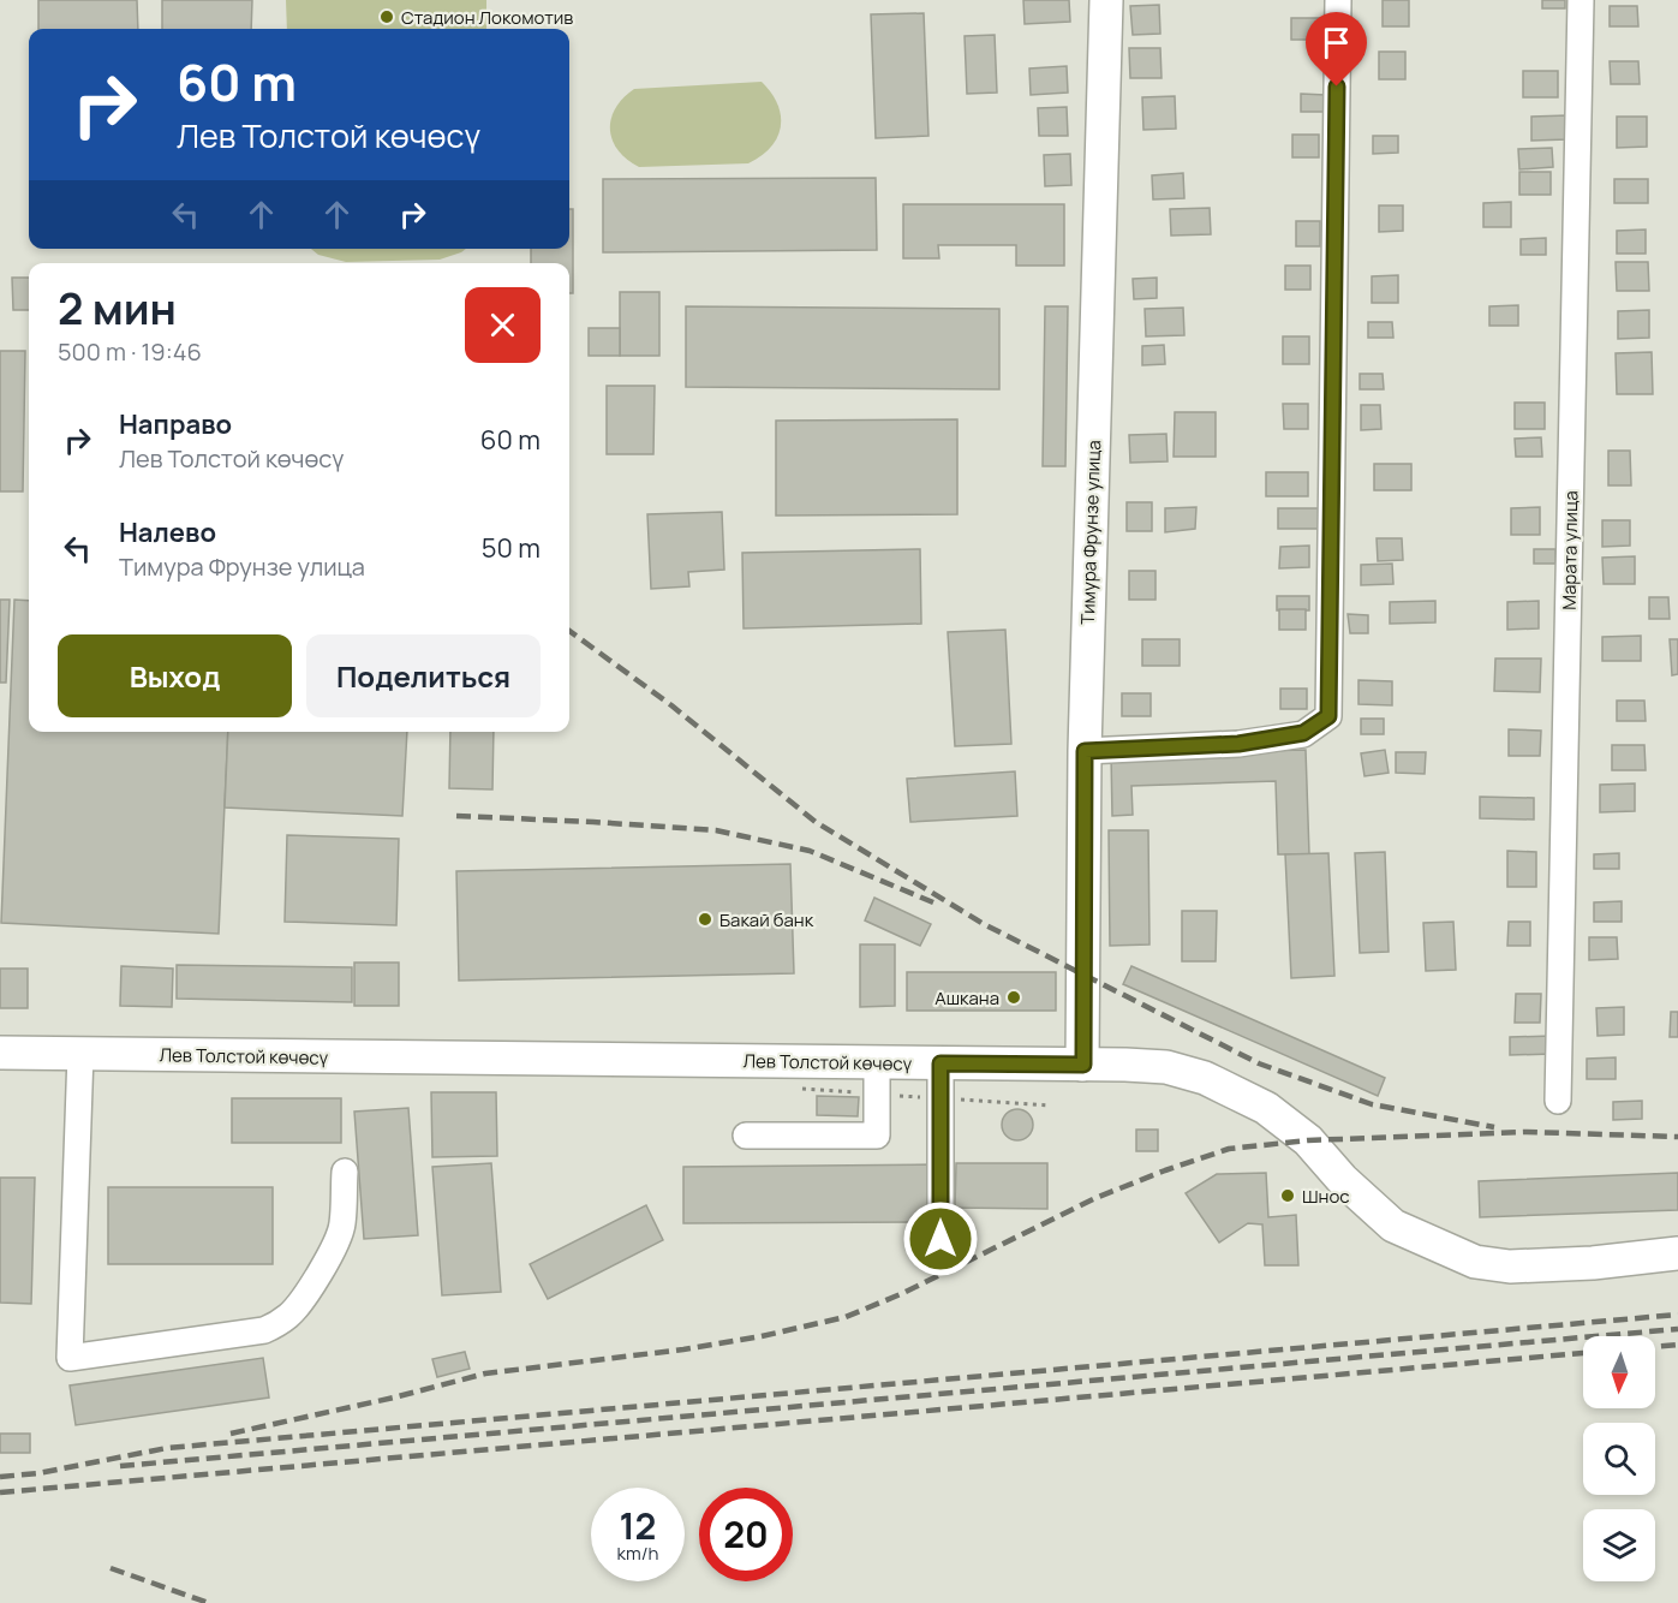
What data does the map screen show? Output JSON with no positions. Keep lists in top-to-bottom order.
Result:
{
  "streets": {
    "main road": ["Тимура Фрунзе улица", "Лев Толстой көчөсү"],
    "street": ["Марата улица"]
  },
  "crossings": [
    ["Тимура Фрунзе улица", "Лев Толстой көчөсү"]
  ],
  "places": [
    "Стадион Локомотив",
    "Бакай банк",
    "Ашкана",
    "Шнос"
  ],
  "north": "bottom",
  "page": {
    "turn": ["60 m", "Лев Толстой көчөсү"],
    "heading": ["2 мин", "500 m · 19:46"],
    "list": [
      {
        "name": "Направо",
        "note": "Лев Толстой көчөсү",
        "value": "60 m"
      },
      {
        "name": "Налево",
        "note": "Тимура Фрунзе улица",
        "value": "50 m"
      }
    ],
    "buttons": ["Выход", "Поделиться"],
    "speed": "12 km/h",
    "limit": "20"
  }
}
